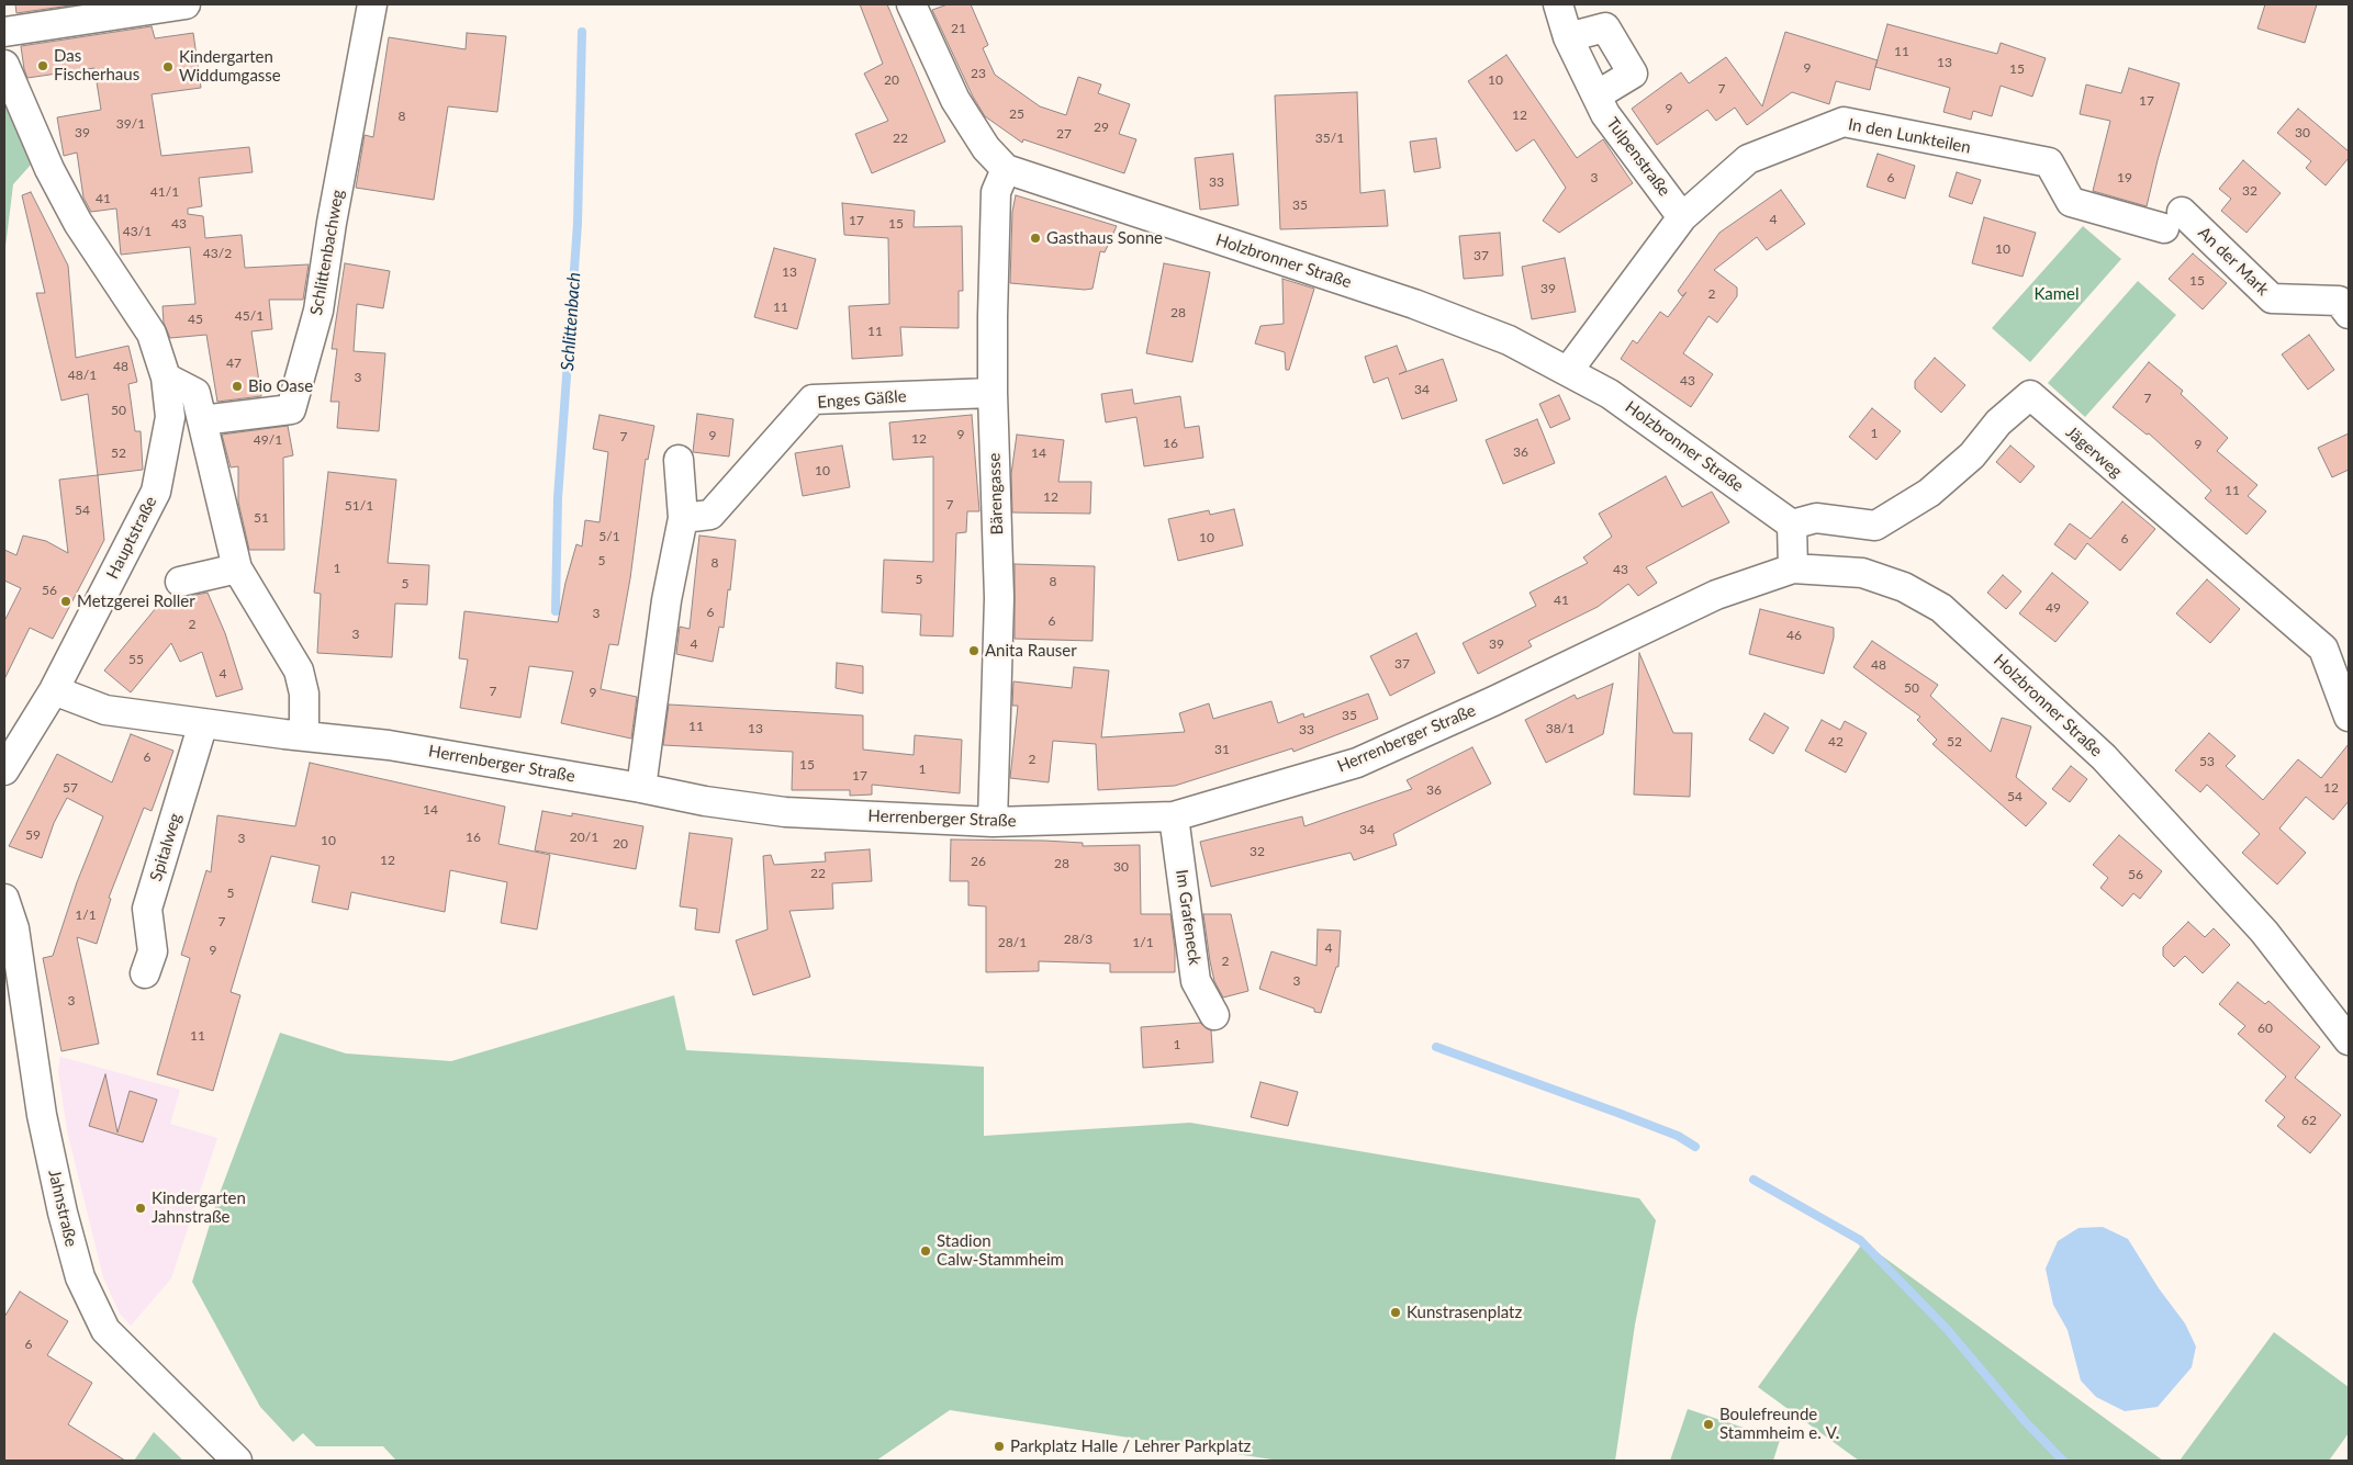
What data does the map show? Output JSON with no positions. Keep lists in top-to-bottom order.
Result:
{
  "streets": {
    "street": [
      "In den Lunkteilen",
      "Tulpenstraße",
      "Schlittenbachweg",
      "Holzbronner Straße",
      "An der Mark",
      "Enges Gäßle",
      "Jägerweg",
      "Bärengasse",
      "Hauptstraße",
      "Herrenberger Straße",
      "Spitalweg",
      "Im Grafeneck",
      "Jahnstraße"
    ]
  },
  "crossings": [
    ["In den Lunkteilen", "Tulpenstraße"],
    ["In den Lunkteilen", "Holzbronner Straße"],
    ["In den Lunkteilen", "An der Mark"],
    ["Holzbronner Straße", "Jägerweg"],
    ["Holzbronner Straße", "Bärengasse"],
    ["Holzbronner Straße", "Herrenberger Straße"],
    ["Enges Gäßle", "Bärengasse"],
    ["Bärengasse", "Herrenberger Straße"],
    ["Hauptstraße", "Herrenberger Straße"],
    ["Herrenberger Straße", "Spitalweg"],
    ["Herrenberger Straße", "Im Grafeneck"]
  ],
  "water": ["Schlittenbach"],
  "parks": ["Kamel"],
  "places": [
    "Das Fischerhaus",
    "Kindergarten Widdumgasse",
    "Gasthaus Sonne",
    "Bio Oase",
    "Metzgerei Roller",
    "Anita Rauser",
    "Kindergarten Jahnstraße",
    "Stadion Calw-Stammheim",
    "Kunstrasenplatz",
    "Boulefreunde Stammheim e. V.",
    "Parkplatz Halle / Lehrer Parkplatz"
  ],
  "house_numbers": [
    "21",
    "11",
    "13",
    "9",
    "15",
    "23",
    "20",
    "10",
    "7",
    "17",
    "9",
    "25",
    "12",
    "8",
    "39/1",
    "29",
    "39",
    "30",
    "27",
    "22",
    "35/1",
    "3",
    "6",
    "19",
    "33",
    "32",
    "41/1",
    "41",
    "35",
    "4",
    "17",
    "43",
    "15",
    "43/1",
    "10",
    "43/2",
    "37",
    "13",
    "15",
    "39",
    "2",
    "11",
    "28",
    "45/1",
    "45",
    "11",
    "47",
    "48",
    "48/1",
    "3",
    "43",
    "34",
    "7",
    "50",
    "1",
    "9",
    "9",
    "7",
    "12",
    "49/1",
    "16",
    "9",
    "36",
    "52",
    "14",
    "10",
    "11",
    "12",
    "7",
    "51/1",
    "54",
    "51",
    "5/1",
    "10",
    "6",
    "5",
    "8",
    "1",
    "43",
    "5",
    "8",
    "5",
    "56",
    "41",
    "49",
    "6",
    "3",
    "6",
    "2",
    "3",
    "46",
    "4",
    "39",
    "55",
    "37",
    "48",
    "4",
    "50",
    "7",
    "9",
    "35",
    "11",
    "13",
    "38/1",
    "33",
    "42",
    "52",
    "31",
    "6",
    "2",
    "53",
    "15",
    "1",
    "17",
    "57",
    "12",
    "36",
    "54",
    "14",
    "34",
    "59",
    "16",
    "20/1",
    "3",
    "10",
    "20",
    "32",
    "12",
    "26",
    "28",
    "30",
    "22",
    "56",
    "5",
    "1/1",
    "7",
    "28/3",
    "28/1",
    "1/1",
    "4",
    "9",
    "2",
    "3",
    "3",
    "60",
    "11",
    "1",
    "62",
    "6"
  ]
}
